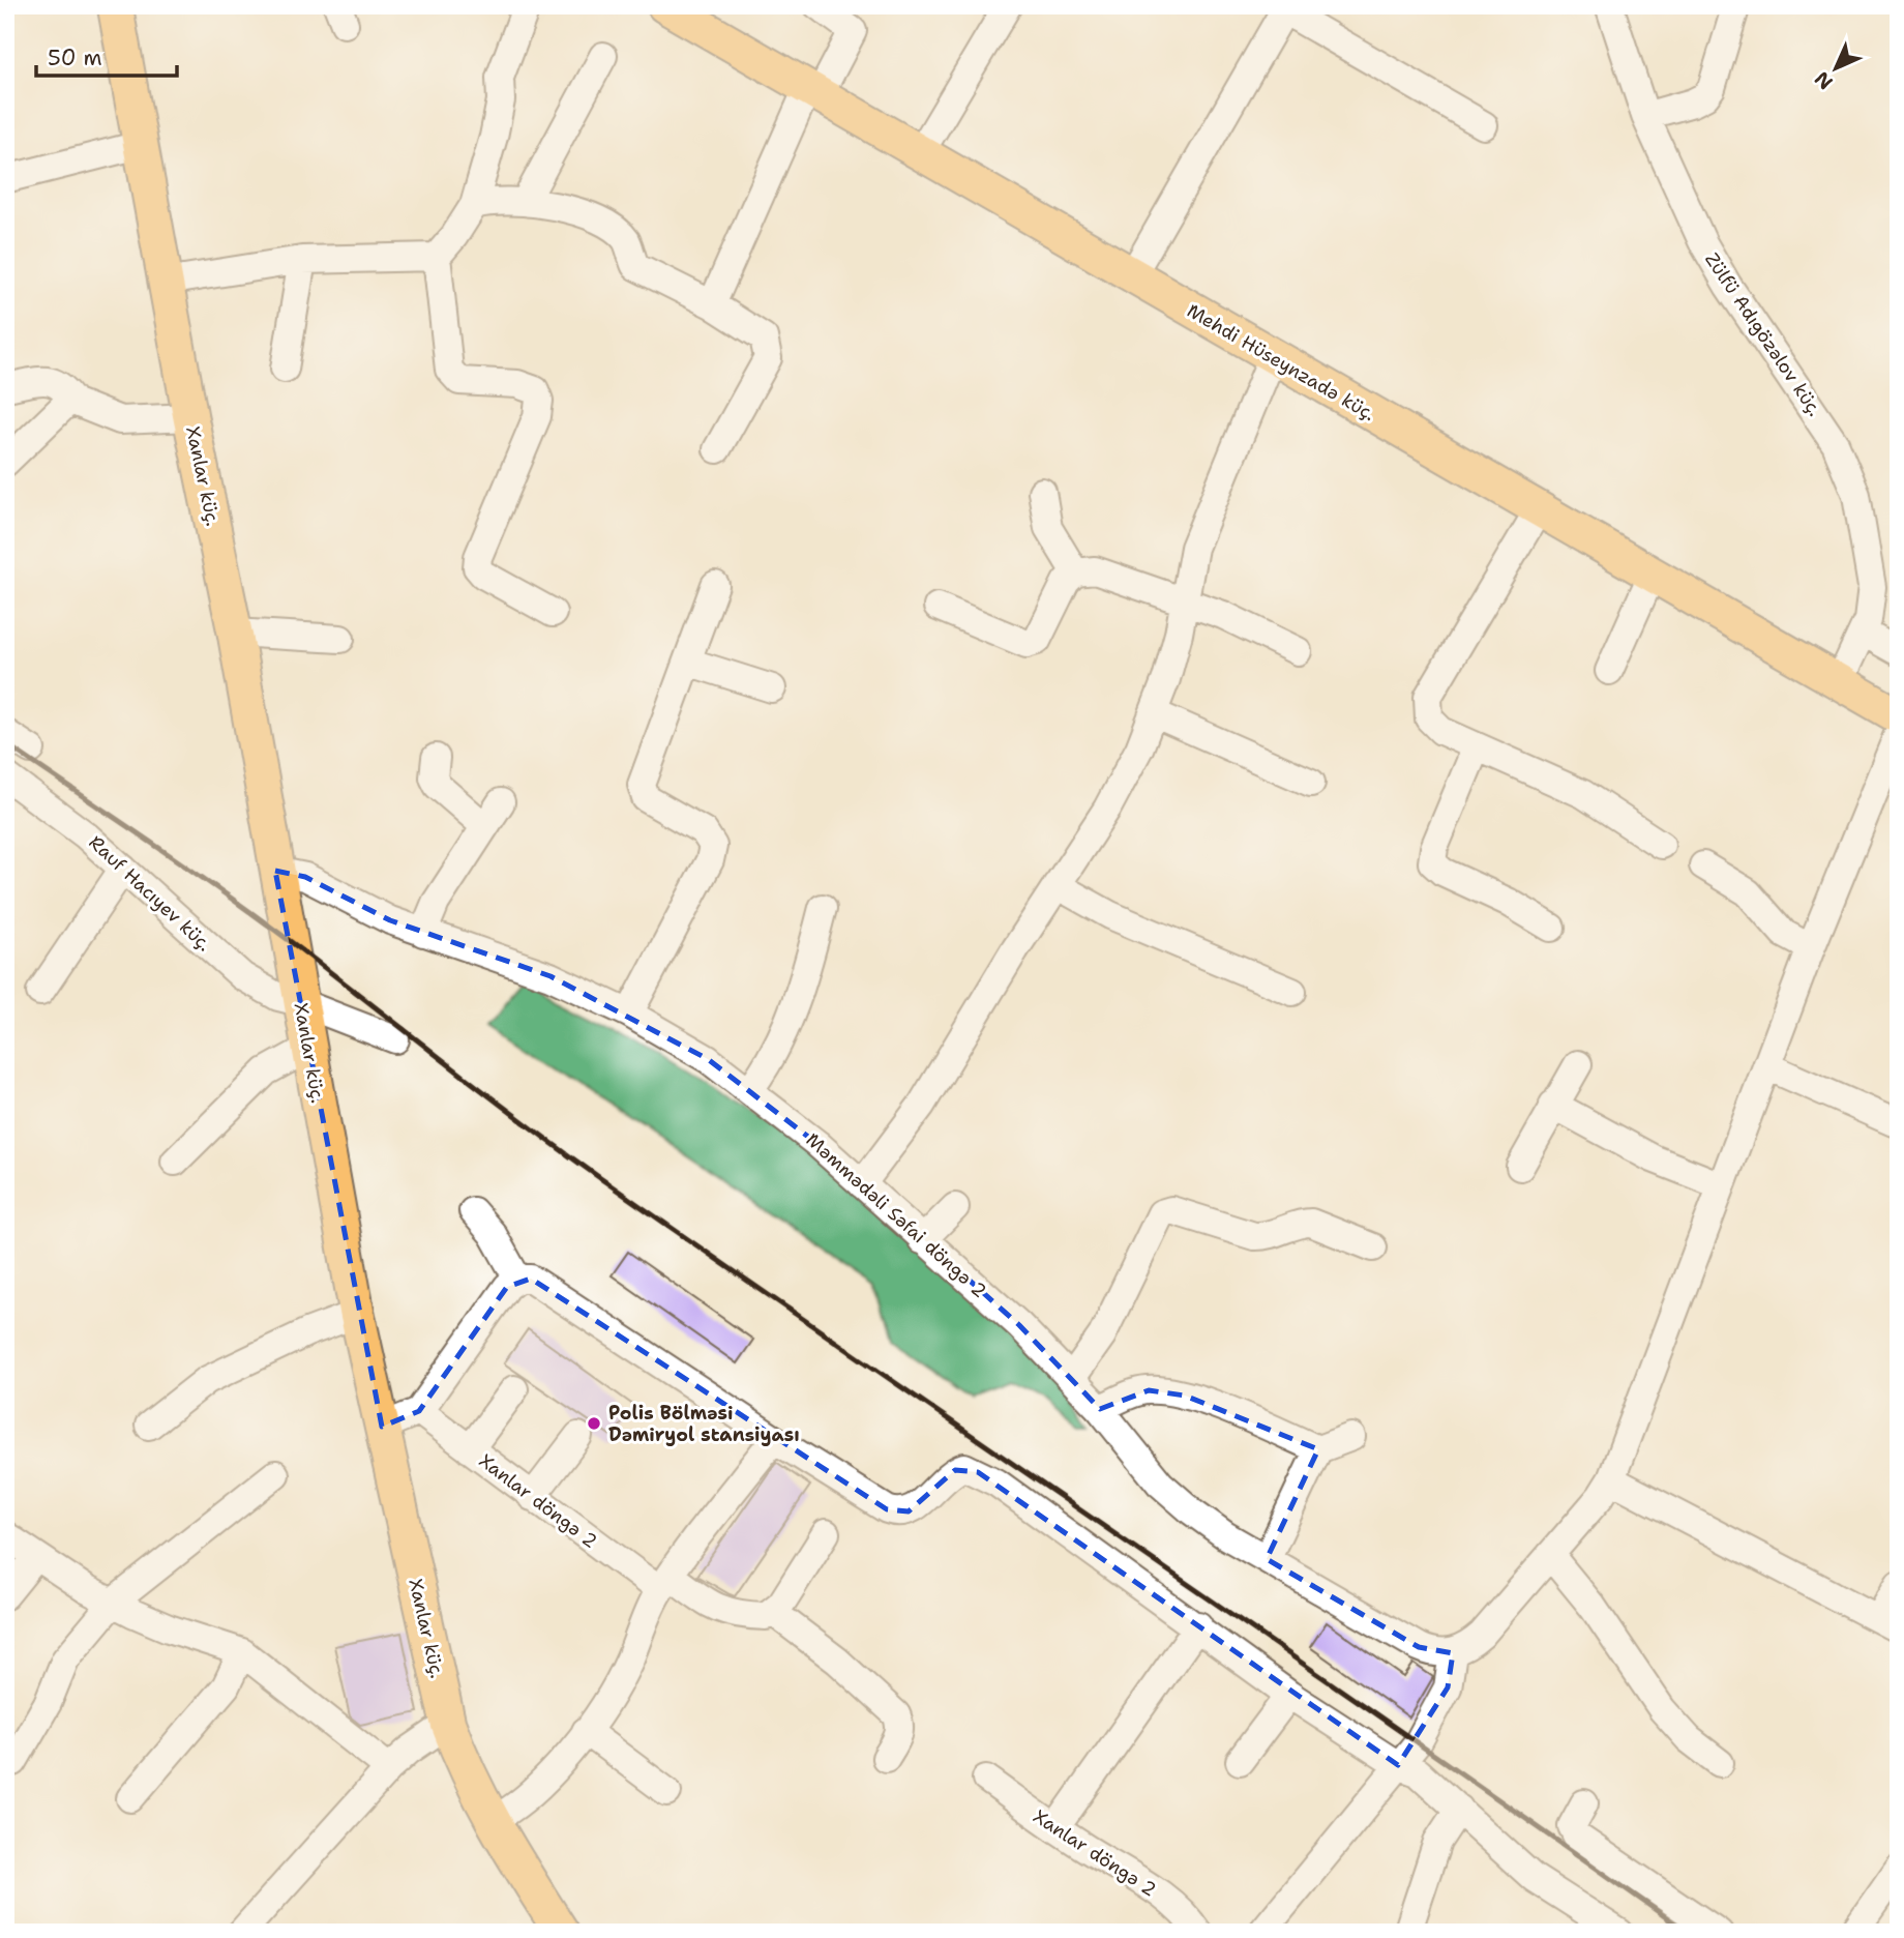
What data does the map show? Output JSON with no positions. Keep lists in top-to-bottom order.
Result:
{
  "streets": {
    "main road": ["Mehdi Hüseynzadə küç.", "Xanlar küç."],
    "street": [
      "Zülfü Adıgözəlov küç.",
      "Rauf Hacıyev küç.",
      "Məmmədəli Səfai döngə 2",
      "Xanlar döngə 2"
    ]
  },
  "crossings": [
    ["Zülfü Adıgözəlov küç.", "Mehdi Hüseynzadə küç."],
    ["Xanlar küç.", "Rauf Hacıyev küç."],
    ["Xanlar küç.", "Məmmədəli Səfai döngə 2"]
  ],
  "places": ["Polis Bölməsi Dəmiryol stansiyası"],
  "scale_bar": "50 m",
  "north": "bottom left"
}
